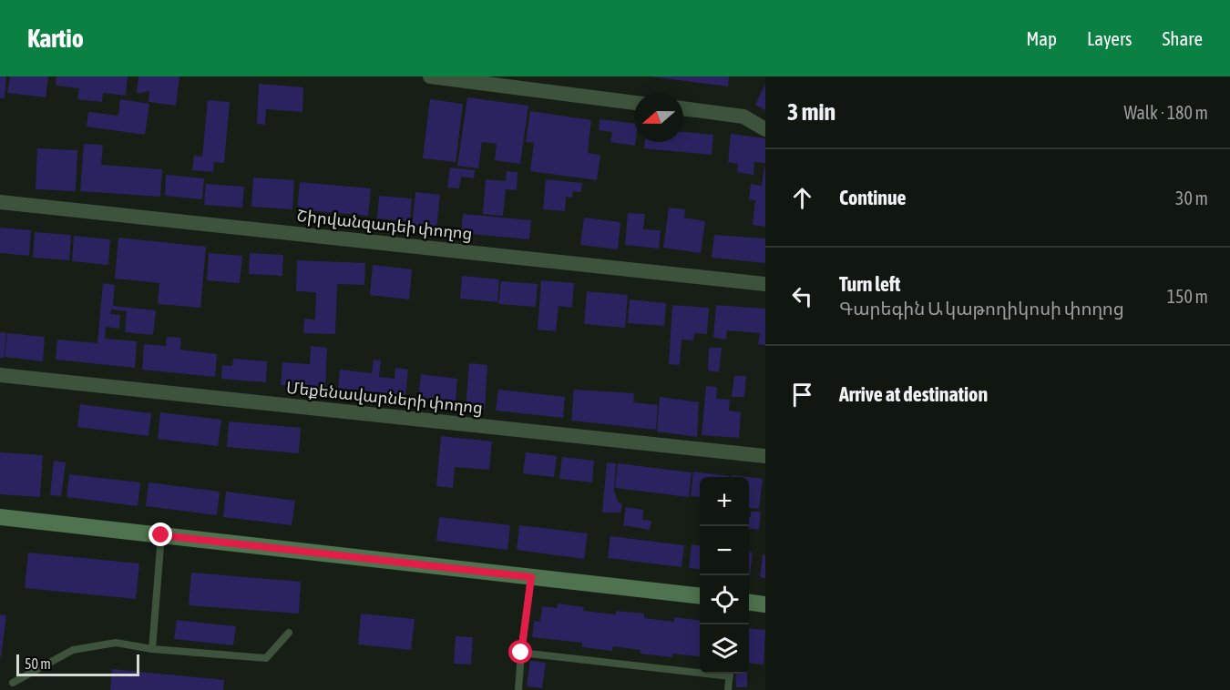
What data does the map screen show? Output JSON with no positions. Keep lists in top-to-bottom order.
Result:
{
  "streets": {
    "street": ["Շիրվանզադեի փողոց", "Մեքենավարների փողոց"]
  },
  "scale_bar": "50 m",
  "north": "left",
  "page": {
    "header": "Kartio",
    "nav": ["Map", "Layers", "Share"],
    "heading": ["3 min", "Walk · 180 m"],
    "list": [
      ["Continue", "30 m"],
      ["Turn left", "Գարեգին Ա կաթողիկոսի փողոց", "150 m"],
      "Arrive at destination"
    ],
    "map_buttons": ["+", "−"],
    "scale": "50 m"
  }
}
